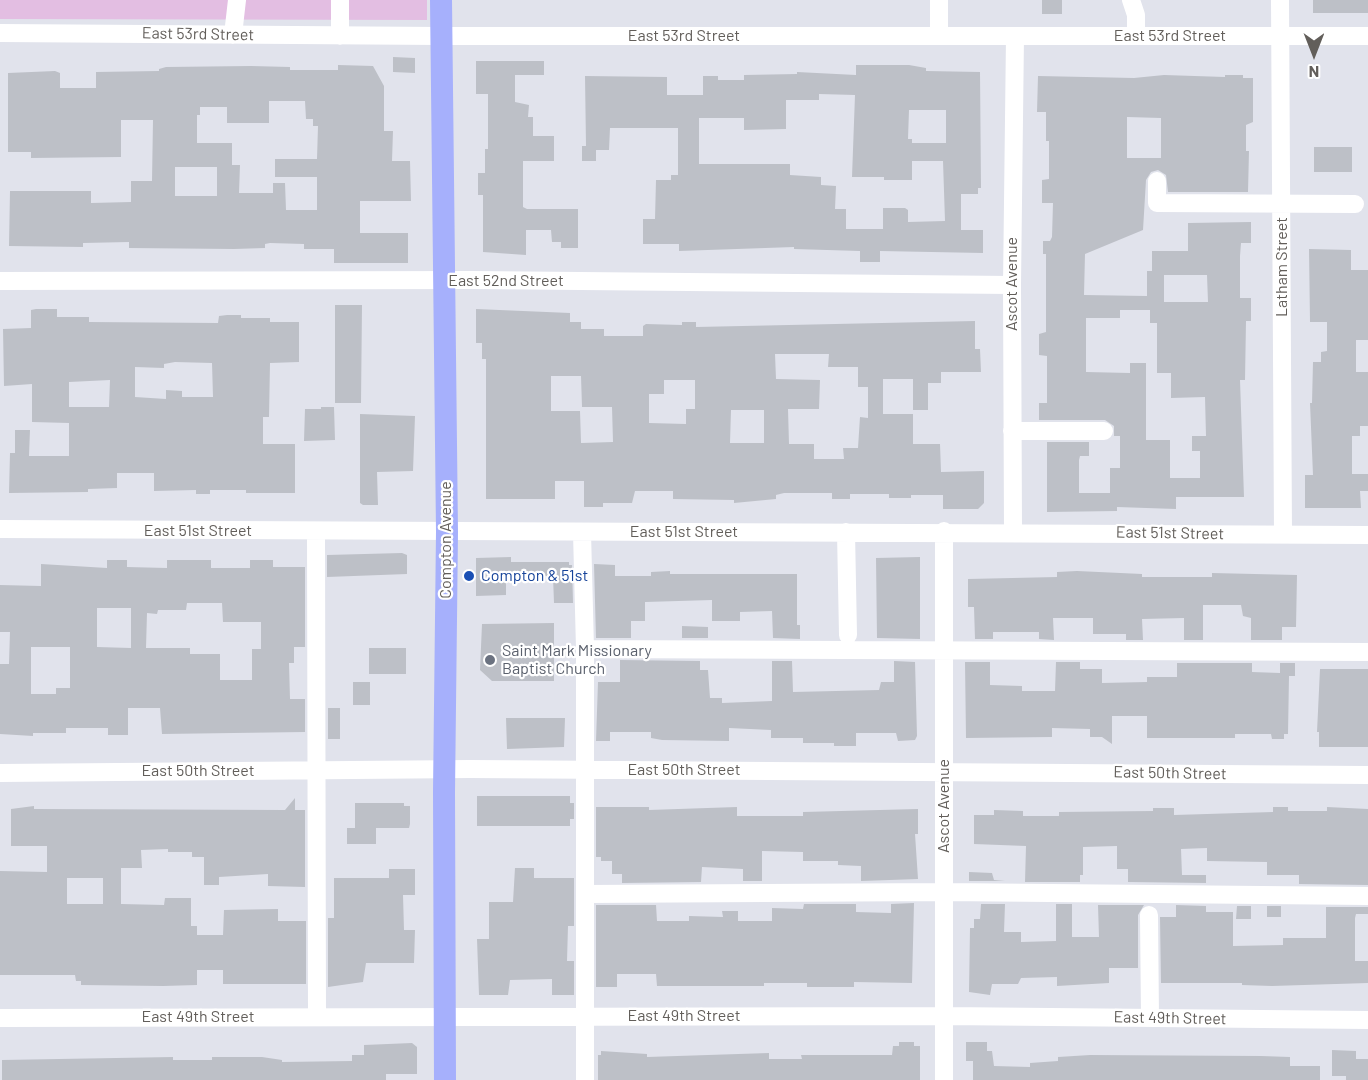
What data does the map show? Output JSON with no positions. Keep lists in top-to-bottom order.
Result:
{
  "streets": {
    "main road": ["Compton Avenue"],
    "street": [
      "East 53rd Street",
      "Latham Street",
      "East 52nd Street",
      "Ascot Avenue",
      "East 51st Street",
      "East 50th Street",
      "East 49th Street"
    ]
  },
  "crossings": [
    ["East 53rd Street", "Latham Street"],
    ["East 53rd Street", "Ascot Avenue"],
    ["East 53rd Street", "Compton Avenue"],
    ["Latham Street", "East 51st Street"],
    ["East 52nd Street", "Ascot Avenue"],
    ["East 52nd Street", "Compton Avenue"],
    ["Ascot Avenue", "East 51st Street"],
    ["Ascot Avenue", "East 50th Street"],
    ["Ascot Avenue", "East 49th Street"],
    ["East 51st Street", "Compton Avenue"],
    ["Compton Avenue", "East 50th Street"],
    ["Compton Avenue", "East 49th Street"]
  ],
  "places": ["Compton & 51st", "Saint Mark Missionary Baptist Church"],
  "north": "bottom"
}
